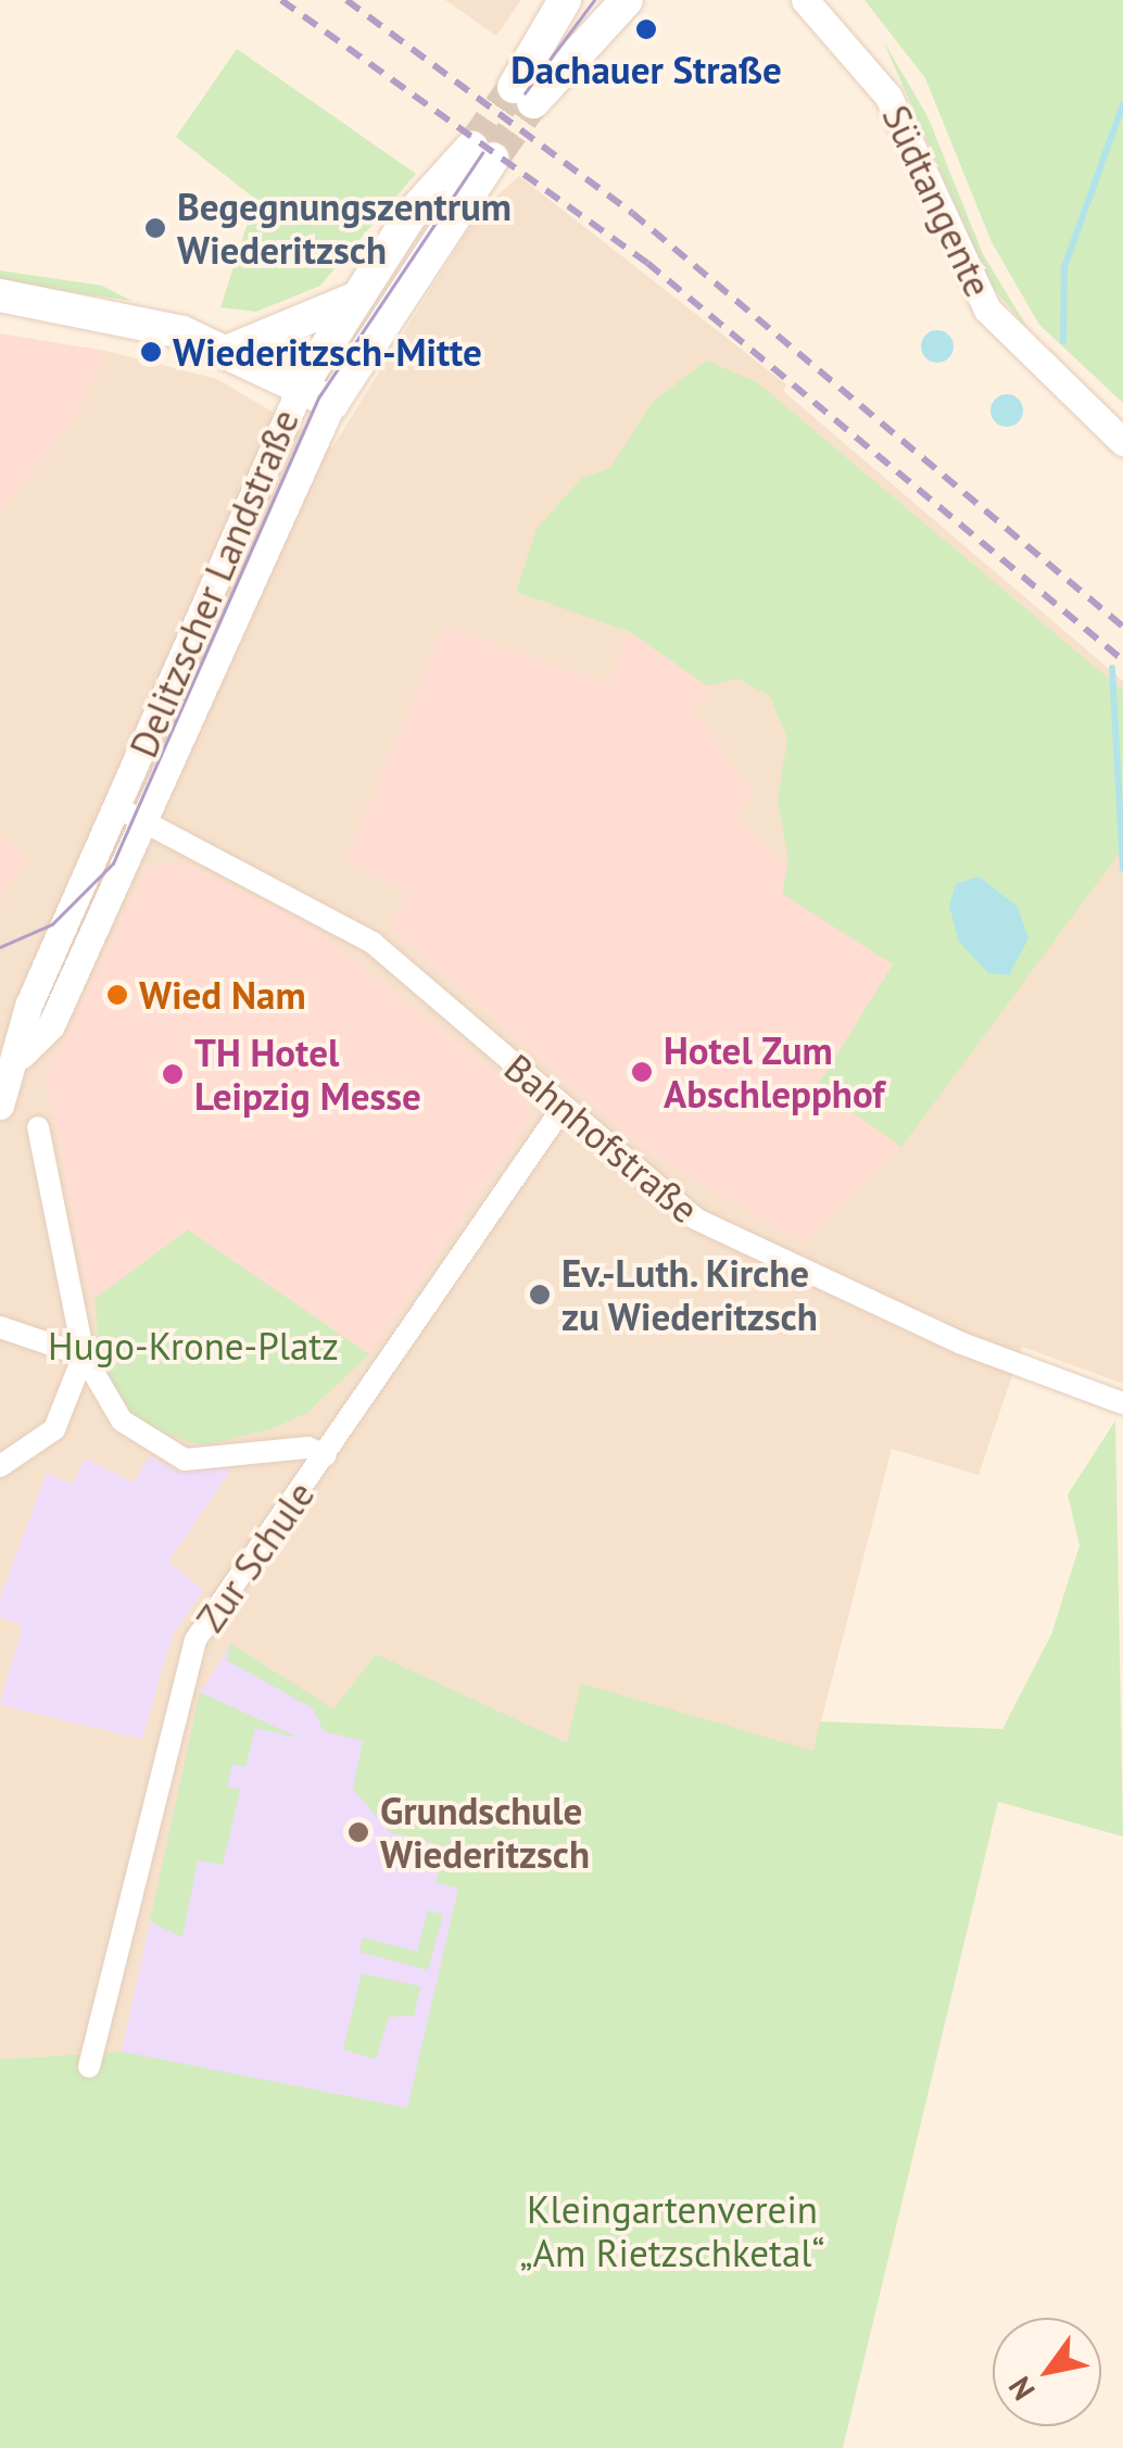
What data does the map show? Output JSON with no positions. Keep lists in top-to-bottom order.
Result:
{
  "streets": {
    "main road": ["Delitzscher Landstraße"],
    "street": ["Südtangente", "Bahnhofstraße", "Zur Schule"]
  },
  "crossings": [
    ["Delitzscher Landstraße", "Bahnhofstraße"],
    ["Bahnhofstraße", "Zur Schule"]
  ],
  "parks": ["Hugo-Krone-Platz", "Kleingartenverein „Am Rietzschketal“"],
  "places": [
    "Dachauer Straße",
    "Begegnungszentrum Wiederitzsch",
    "Wiederitzsch-Mitte",
    "Wied Nam",
    "Hotel Zum Abschlepphof",
    "TH Hotel Leipzig Messe",
    "Ev.-Luth. Kirche zu Wiederitzsch",
    "Grundschule Wiederitzsch"
  ],
  "north": "bottom left"
}
